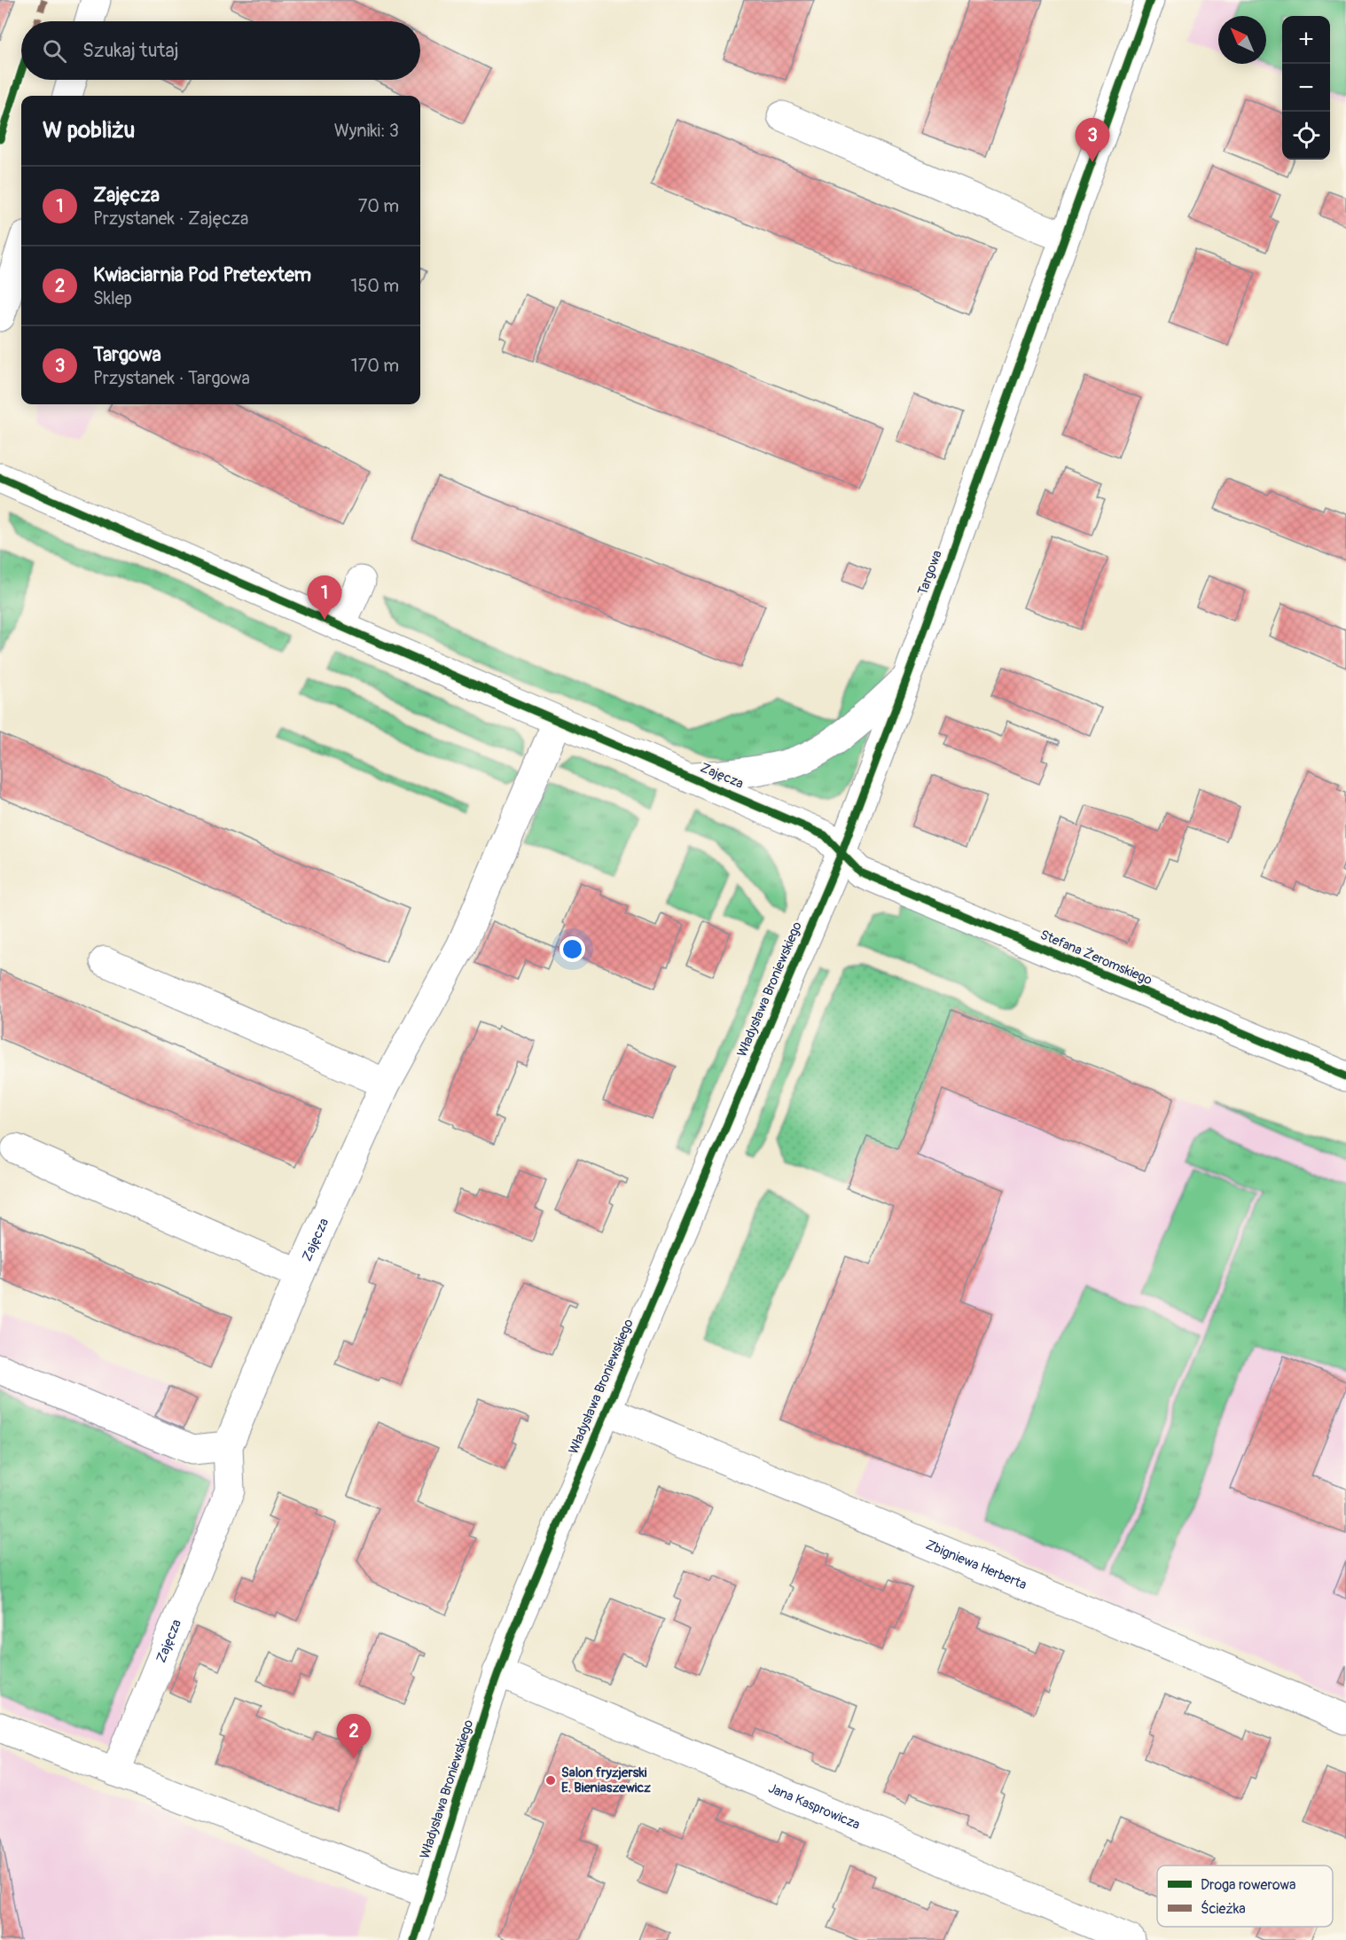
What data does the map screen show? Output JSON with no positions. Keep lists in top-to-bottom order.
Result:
{
  "streets": {
    "street": [
      "Targowa",
      "Zajęcza",
      "Stefana Żeromskiego",
      "Władysława Broniewskiego",
      "Zbigniewa Herberta",
      "Jana Kasprowicza"
    ]
  },
  "crossings": [
    ["Targowa", "Zajęcza"],
    ["Targowa", "Stefana Żeromskiego"],
    ["Targowa", "Władysława Broniewskiego"],
    ["Zajęcza", "Stefana Żeromskiego"],
    ["Zajęcza", "Władysława Broniewskiego"],
    ["Stefana Żeromskiego", "Władysława Broniewskiego"],
    ["Władysława Broniewskiego", "Zbigniewa Herberta"],
    ["Władysława Broniewskiego", "Jana Kasprowicza"]
  ],
  "places": ["Salon fryzjerski E. Bieniaszewicz"],
  "legend": ["Droga rowerowa", "Ścieżka"],
  "north": "top left",
  "page": {
    "map_buttons": ["+", "−"],
    "search": "Szukaj tutaj",
    "heading": ["W pobliżu", "Wyniki: 3"],
    "pins": ["3", "1", "2"],
    "list": [
      {
        "mark": "1",
        "name": "Zajęcza",
        "note": "Przystanek · Zajęcza",
        "value": "70 m"
      },
      {
        "mark": "2",
        "name": "Kwiaciarnia Pod Pretextem",
        "note": "Sklep",
        "value": "150 m"
      },
      {
        "mark": "3",
        "name": "Targowa",
        "note": "Przystanek · Targowa",
        "value": "170 m"
      }
    ]
  }
}
